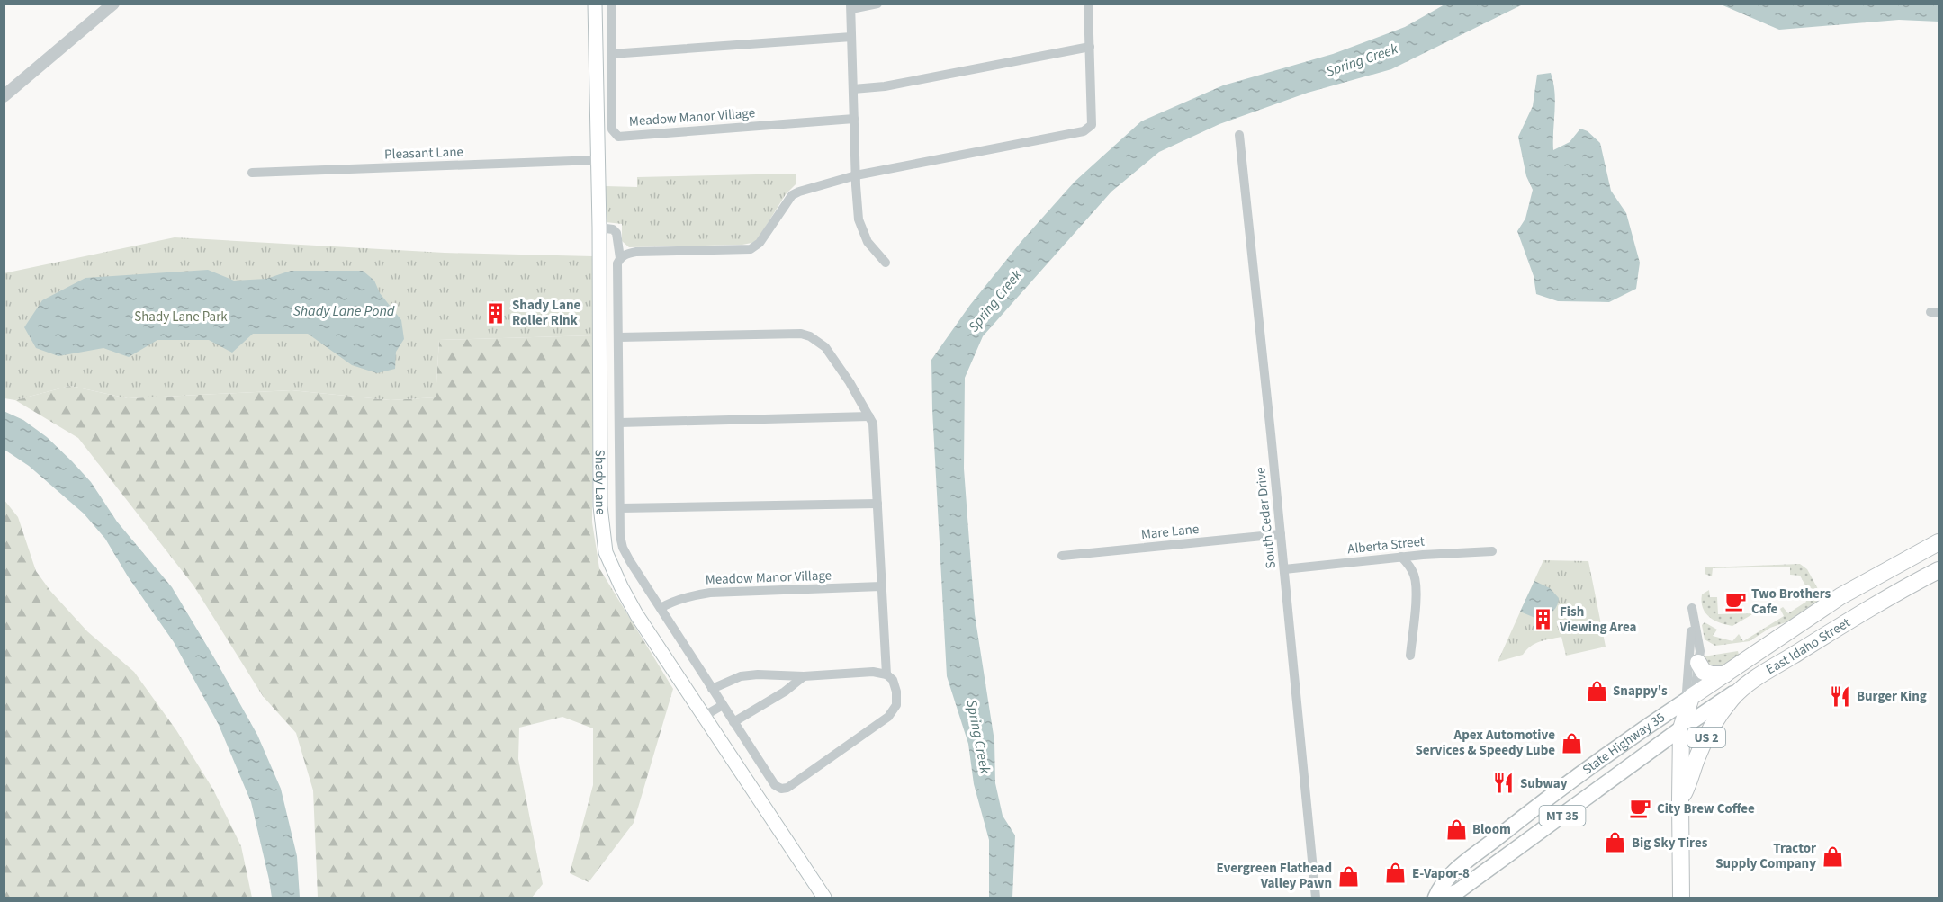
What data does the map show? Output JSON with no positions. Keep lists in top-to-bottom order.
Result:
{
  "streets": {
    "highway": ["East Idaho Street", "US 2"],
    "main road": ["Shady Lane", "State Highway 35", "MT 35"],
    "street": [
      "Meadow Manor Village",
      "Pleasant Lane",
      "South Cedar Drive",
      "Mare Lane",
      "Alberta Street"
    ]
  },
  "crossings": [
    ["Pleasant Lane", "Shady Lane"],
    ["South Cedar Drive", "Mare Lane"],
    ["South Cedar Drive", "Alberta Street"],
    ["East Idaho Street", "US 2"],
    ["East Idaho Street", "State Highway 35"],
    ["US 2", "State Highway 35"]
  ],
  "water": ["Spring Creek", "Shady Lane Pond"],
  "parks": ["Shady Lane Park"],
  "places": {
    "building": ["Shady Lane Roller Rink", "Fish Viewing Area"],
    "cafe": ["Two Brothers Cafe", "City Brew Coffee"],
    "shop": [
      "Snappy's",
      "Apex Automotive Services & Speedy Lube",
      "Bloom",
      "Big Sky Tires",
      "Tractor Supply Company",
      "E-Vapor-8",
      "Evergreen Flathead Valley Pawn"
    ],
    "restaurant": ["Burger King", "Subway"]
  }
}
